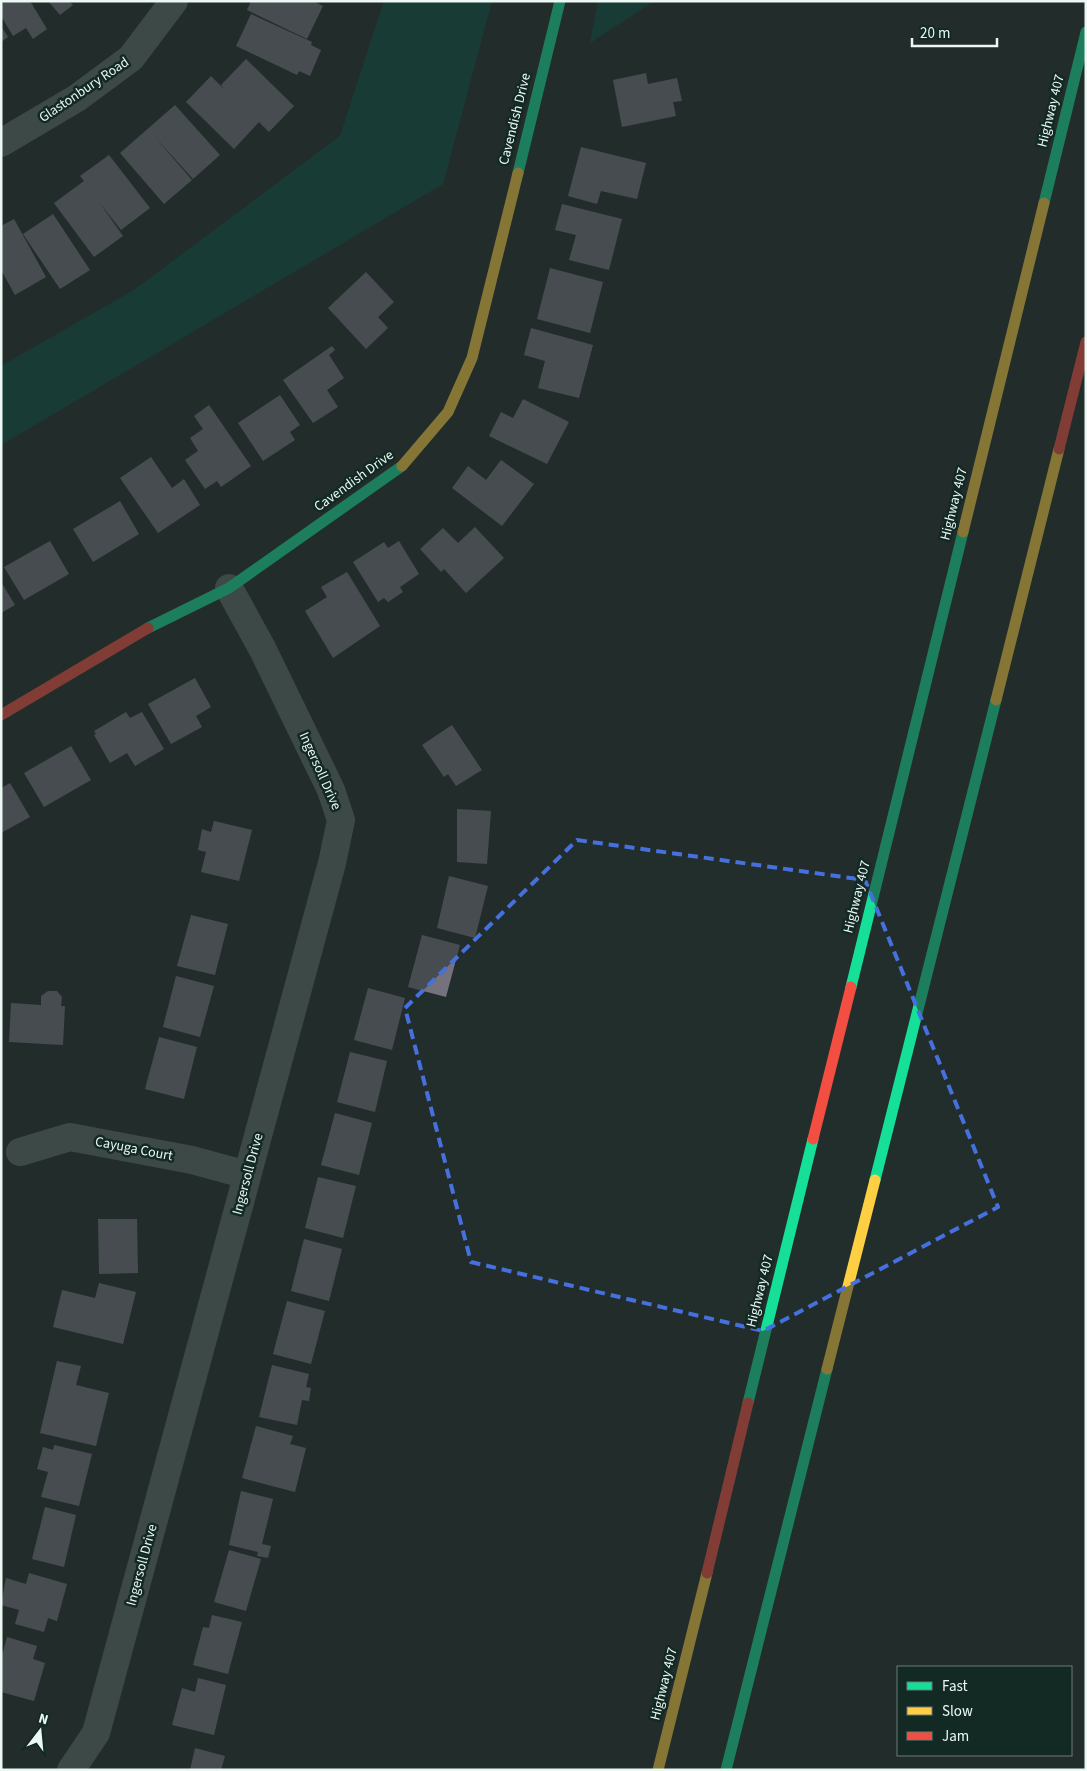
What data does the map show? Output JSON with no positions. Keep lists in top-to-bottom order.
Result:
{
  "streets": {
    "main road": ["Highway 407", "Cavendish Drive"],
    "street": ["Glastonbury Road", "Ingersoll Drive", "Cayuga Court"]
  },
  "crossings": [
    ["Cavendish Drive", "Ingersoll Drive"],
    ["Ingersoll Drive", "Cayuga Court"]
  ],
  "legend": ["Fast", "Slow", "Jam"],
  "scale_bar": "20 m",
  "north": "top"
}
